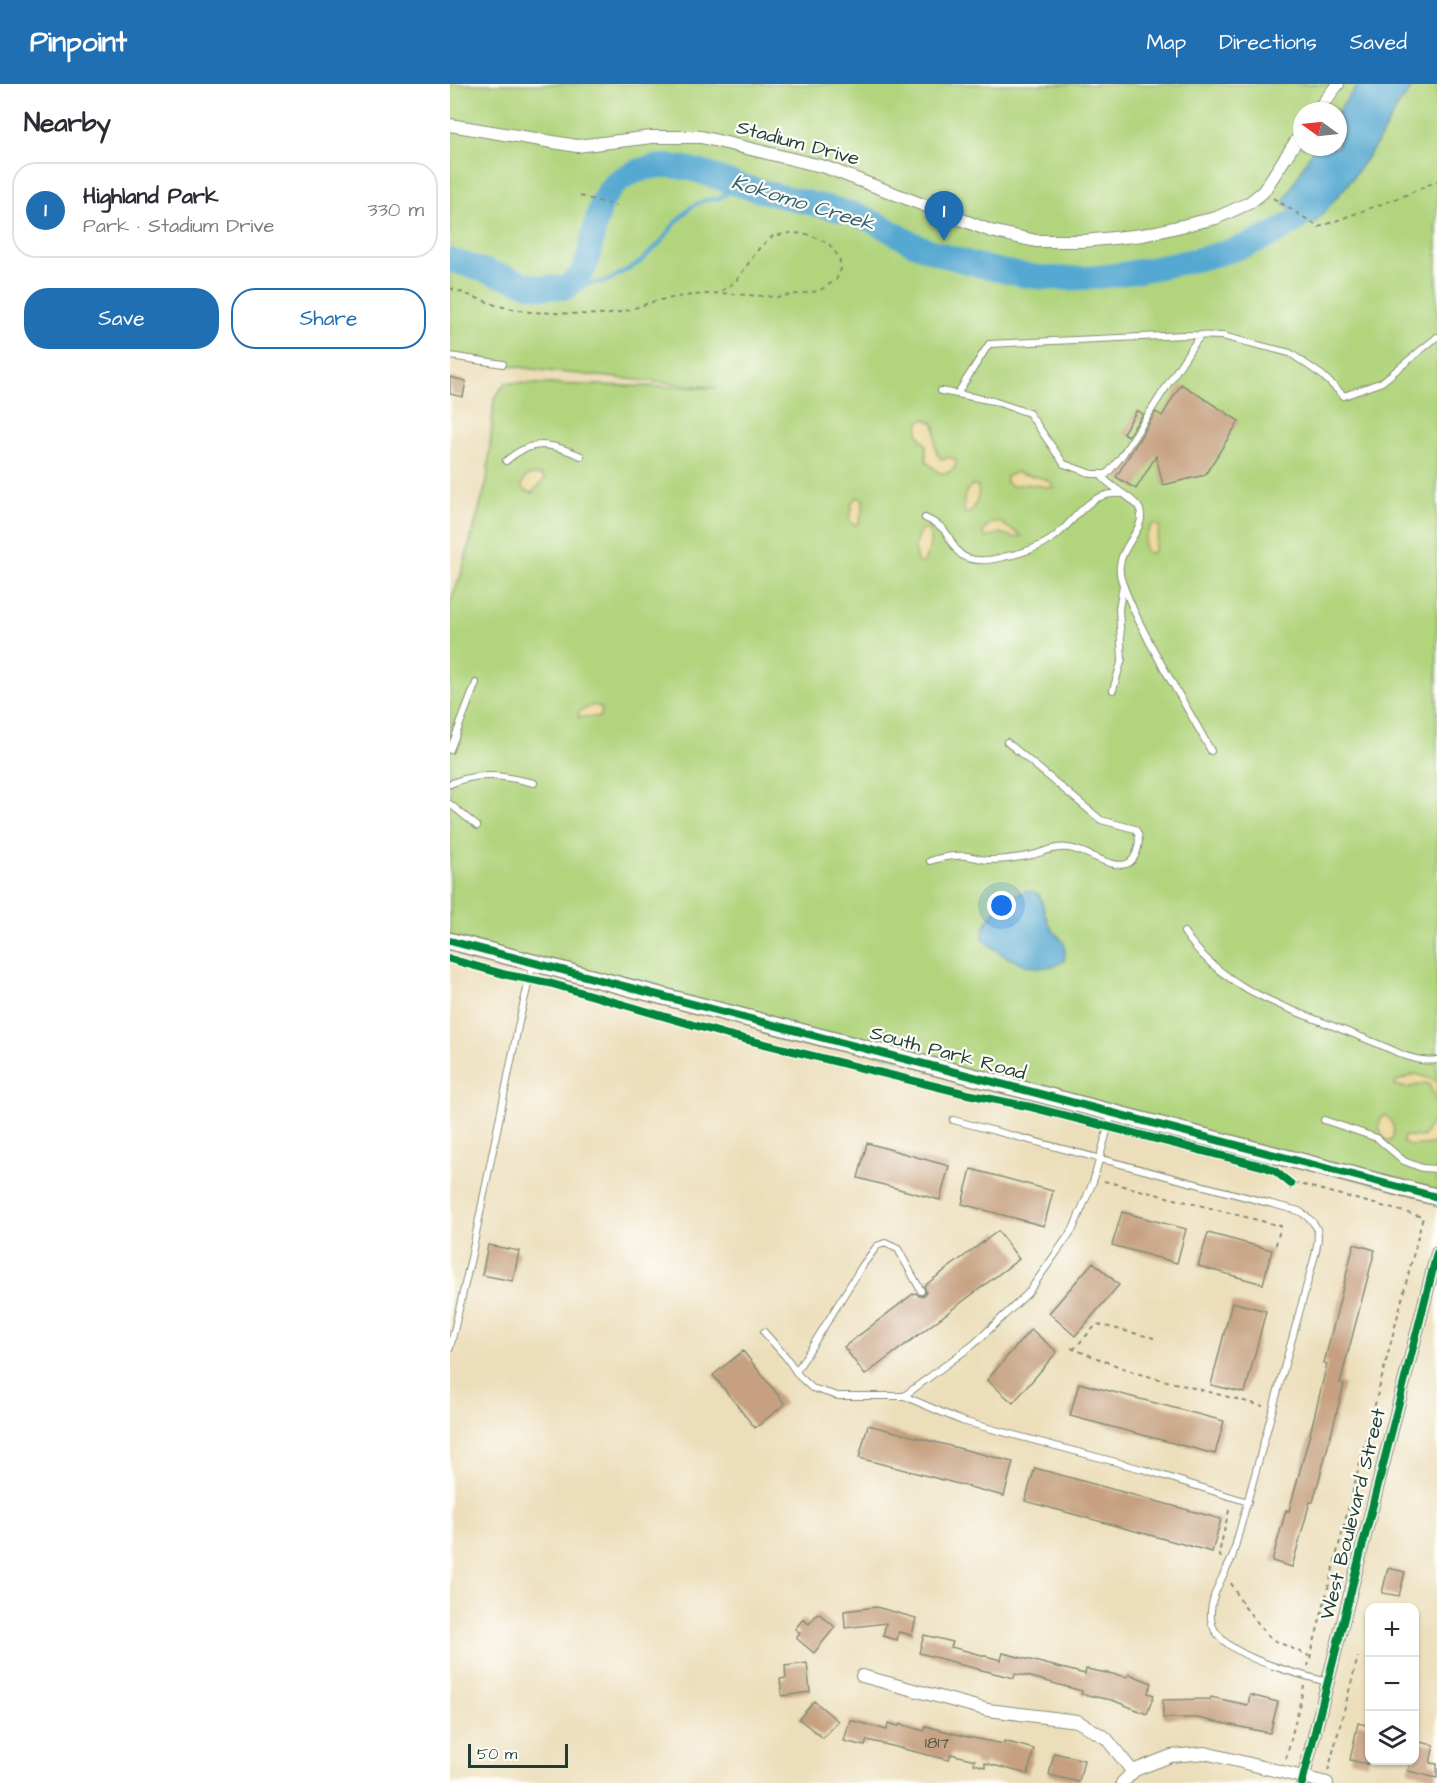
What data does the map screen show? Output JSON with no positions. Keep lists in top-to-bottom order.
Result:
{
  "streets": {
    "street": ["Stadium Drive", "South Park Road", "West Boulevard Street"]
  },
  "water": ["Kokomo Creek"],
  "house_numbers": ["1817"],
  "scale_bar": "50 m",
  "north": "left",
  "page": {
    "header": "Pinpoint",
    "nav": ["Map", "Directions", "Saved"],
    "heading": "Nearby",
    "list": [
      {
        "mark": "1",
        "name": "Highland Park",
        "note": "Park · Stadium Drive",
        "value": "330 m"
      }
    ],
    "pins": "1",
    "buttons": ["Save", "Share"],
    "map_buttons": ["+", "−"],
    "scale": "50 m"
  }
}
